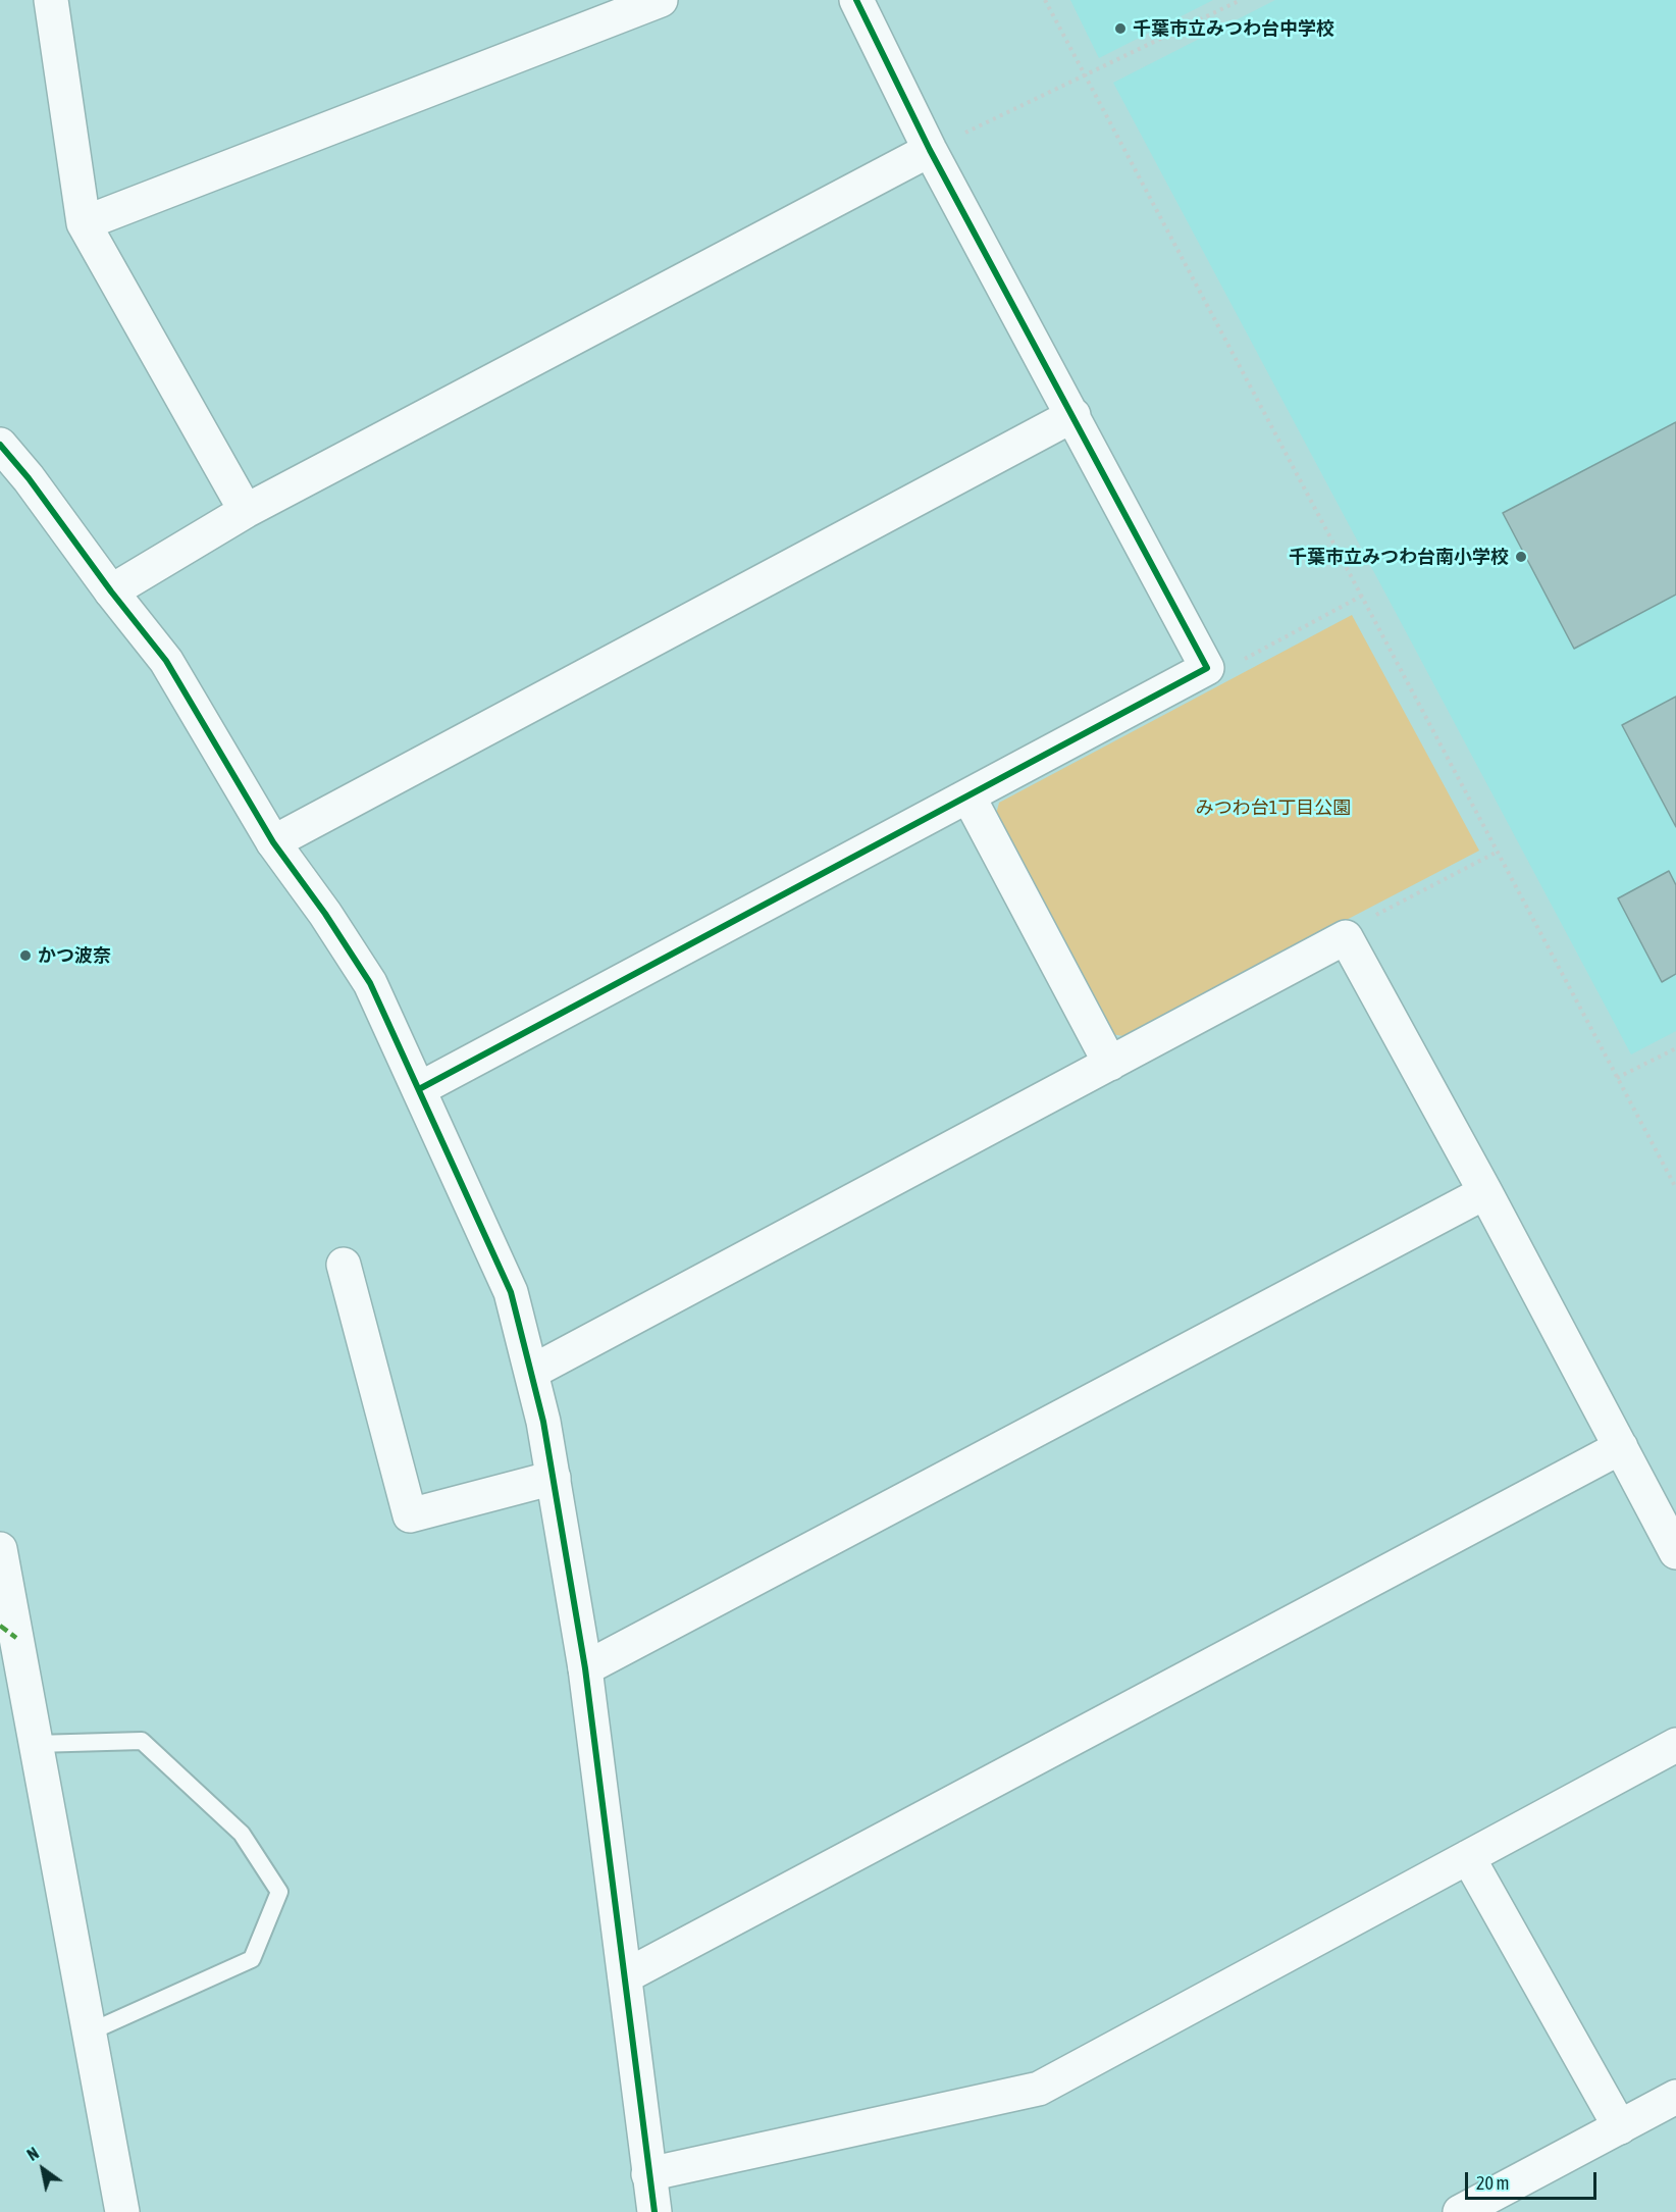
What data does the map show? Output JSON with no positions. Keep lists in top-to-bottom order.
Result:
{
  "parks": ["みつわ台1丁目公園"],
  "places": ["千葉市立みつわ台中学校", "千葉市立みつわ台南小学校", "かつ波奈"],
  "scale_bar": "20 m",
  "north": "top left"
}
